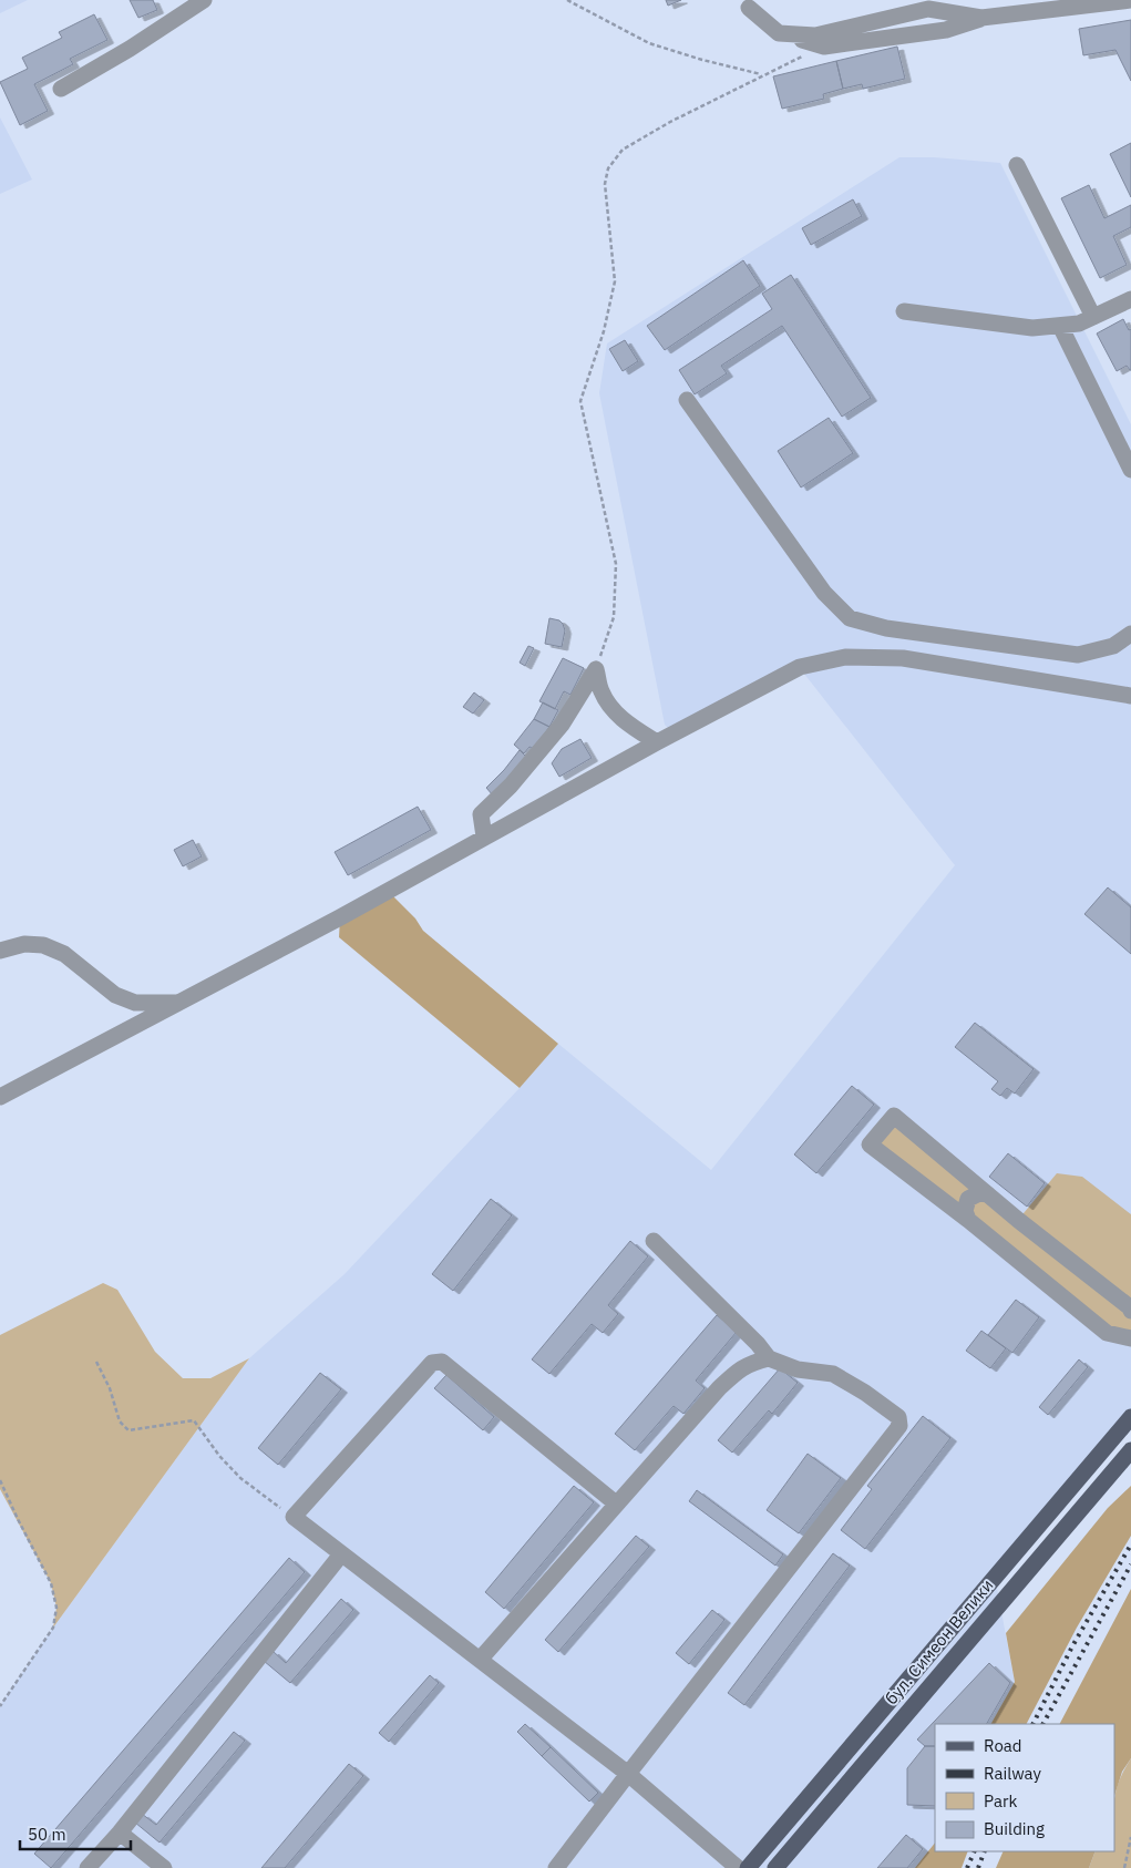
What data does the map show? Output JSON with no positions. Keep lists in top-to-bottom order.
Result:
{
  "streets": {
    "main road": ["бул. Симеон Велики"]
  },
  "legend": [
    "Road",
    "Railway",
    "Park",
    "Building"
  ],
  "scale_bar": "50 m"
}
